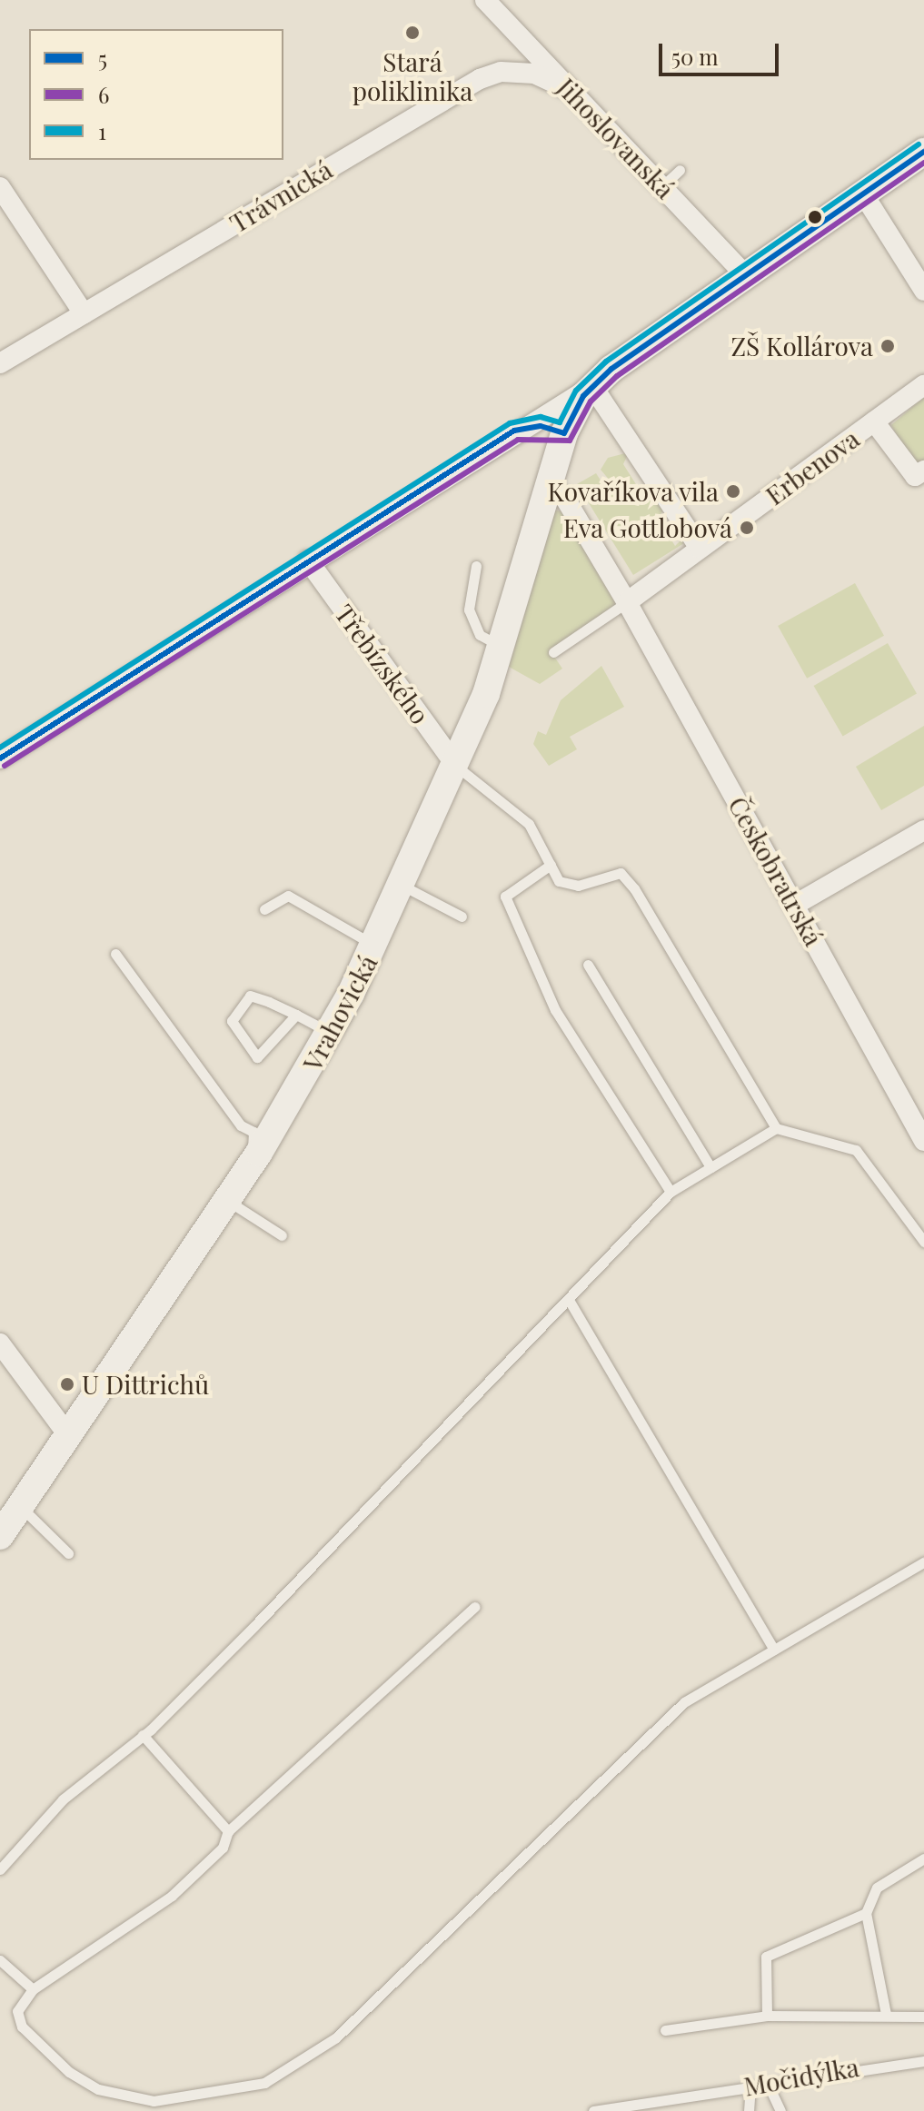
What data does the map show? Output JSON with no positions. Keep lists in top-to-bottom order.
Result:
{
  "streets": {
    "street": [
      "Jihoslovanská",
      "Trávnická",
      "Erbenova",
      "Třebízského",
      "Českobratrská",
      "Vrahovická"
    ],
    "lane": ["Močidýlka"]
  },
  "crossings": [
    ["Jihoslovanská", "Trávnická"],
    ["Erbenova", "Českobratrská"],
    ["Třebízského", "Vrahovická"],
    ["Českobratrská", "Vrahovická"]
  ],
  "places": [
    "Stará poliklinika",
    "ZŠ Kollárova",
    "Kovaříkova vila",
    "Eva Gottlobová",
    "U Dittrichů"
  ],
  "lines": ["transit line 1", "transit line 5", "transit line 6"],
  "legend": ["5", "6", "1"],
  "scale_bar": "50 m"
}
